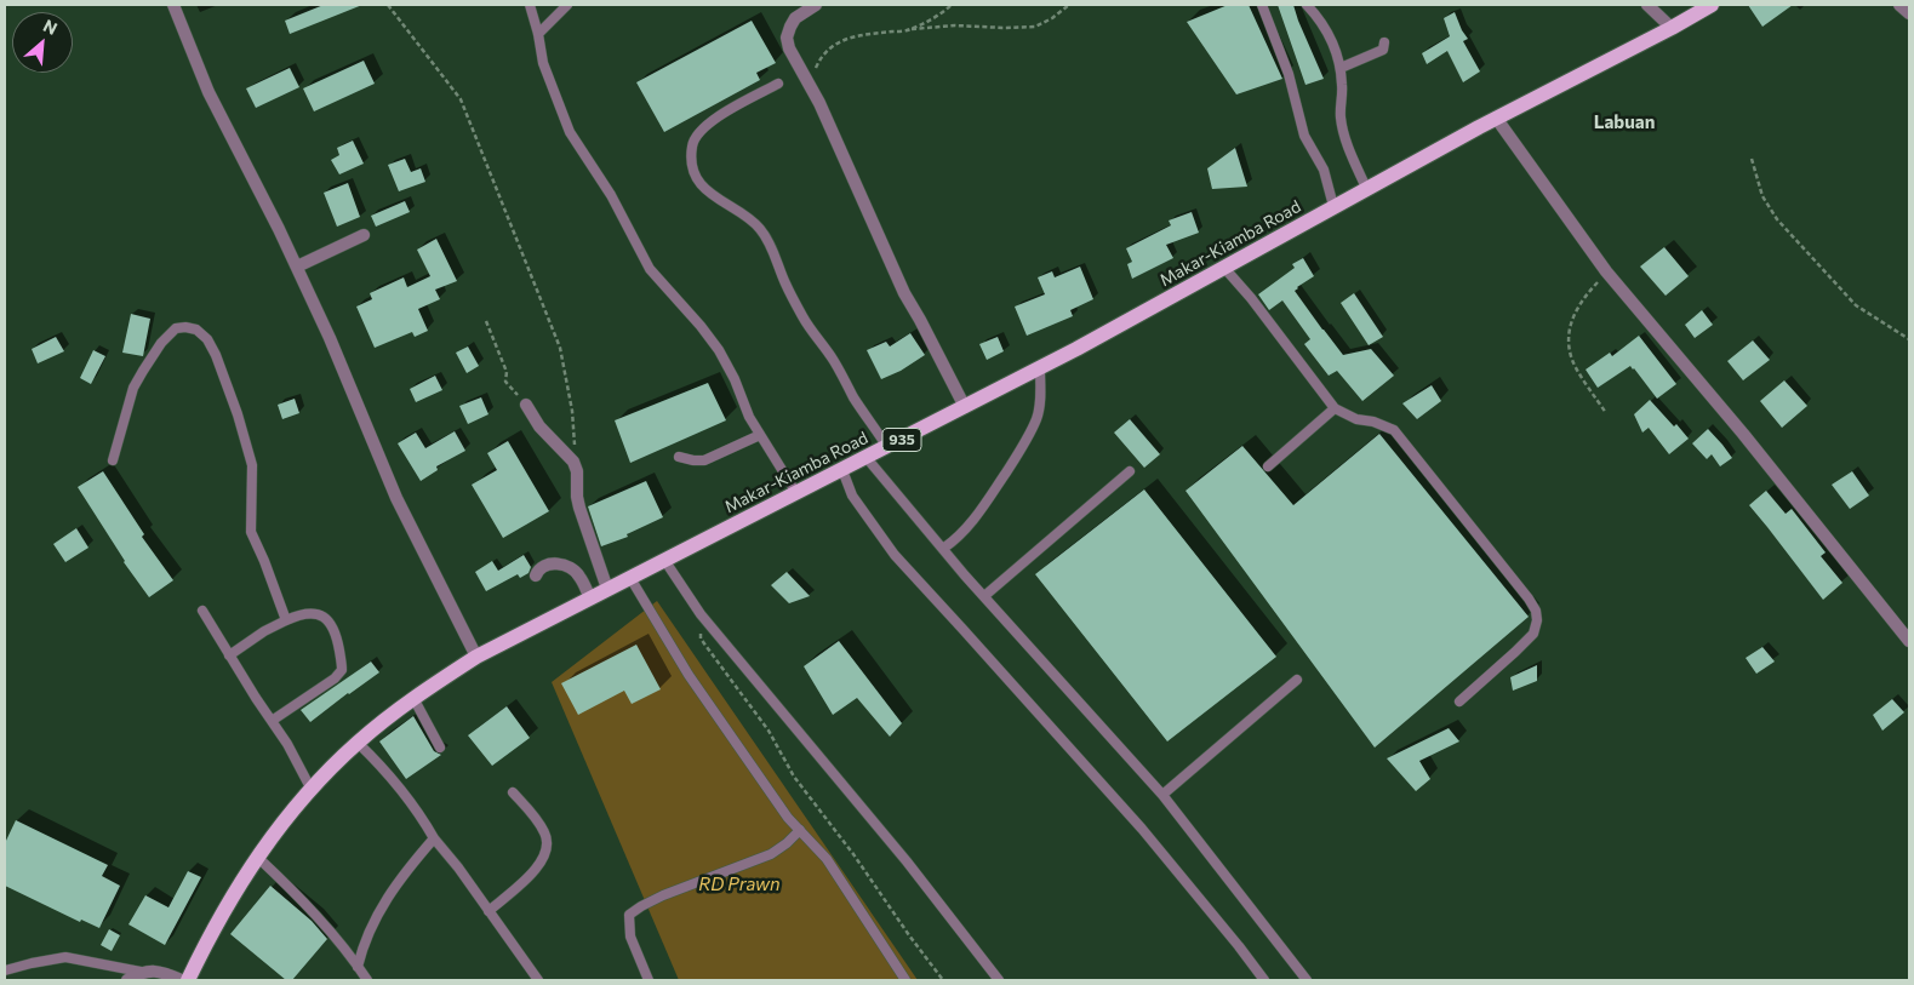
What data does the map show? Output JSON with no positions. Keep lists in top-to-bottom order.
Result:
{
  "streets": {
    "main road": ["Makar-Kiamba Road", "935"]
  },
  "districts": ["Labuan"],
  "water": ["RD Prawn"],
  "north": "top right"
}
